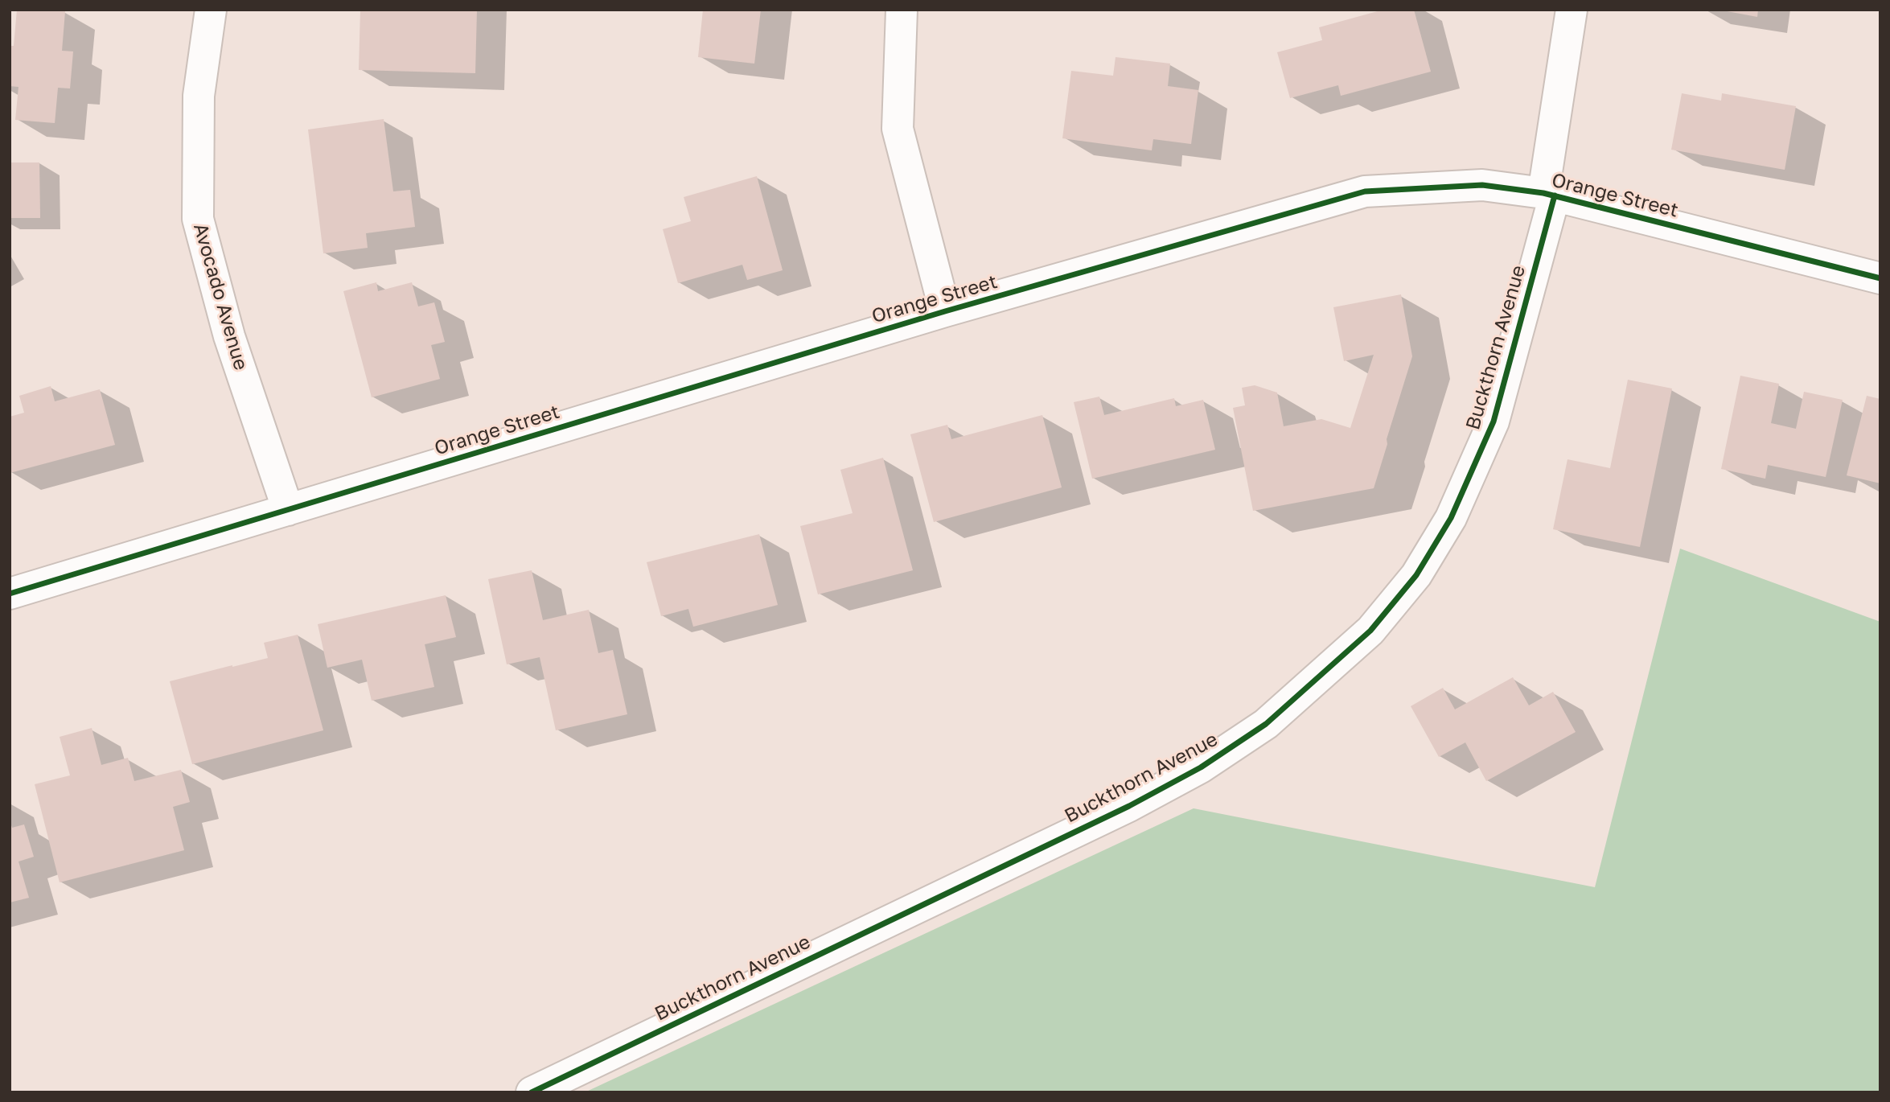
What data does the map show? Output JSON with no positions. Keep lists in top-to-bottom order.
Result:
{
  "streets": {
    "street": ["Orange Street", "Avocado Avenue", "Buckthorn Avenue"]
  },
  "crossings": [
    ["Orange Street", "Avocado Avenue"],
    ["Orange Street", "Buckthorn Avenue"]
  ]
}
